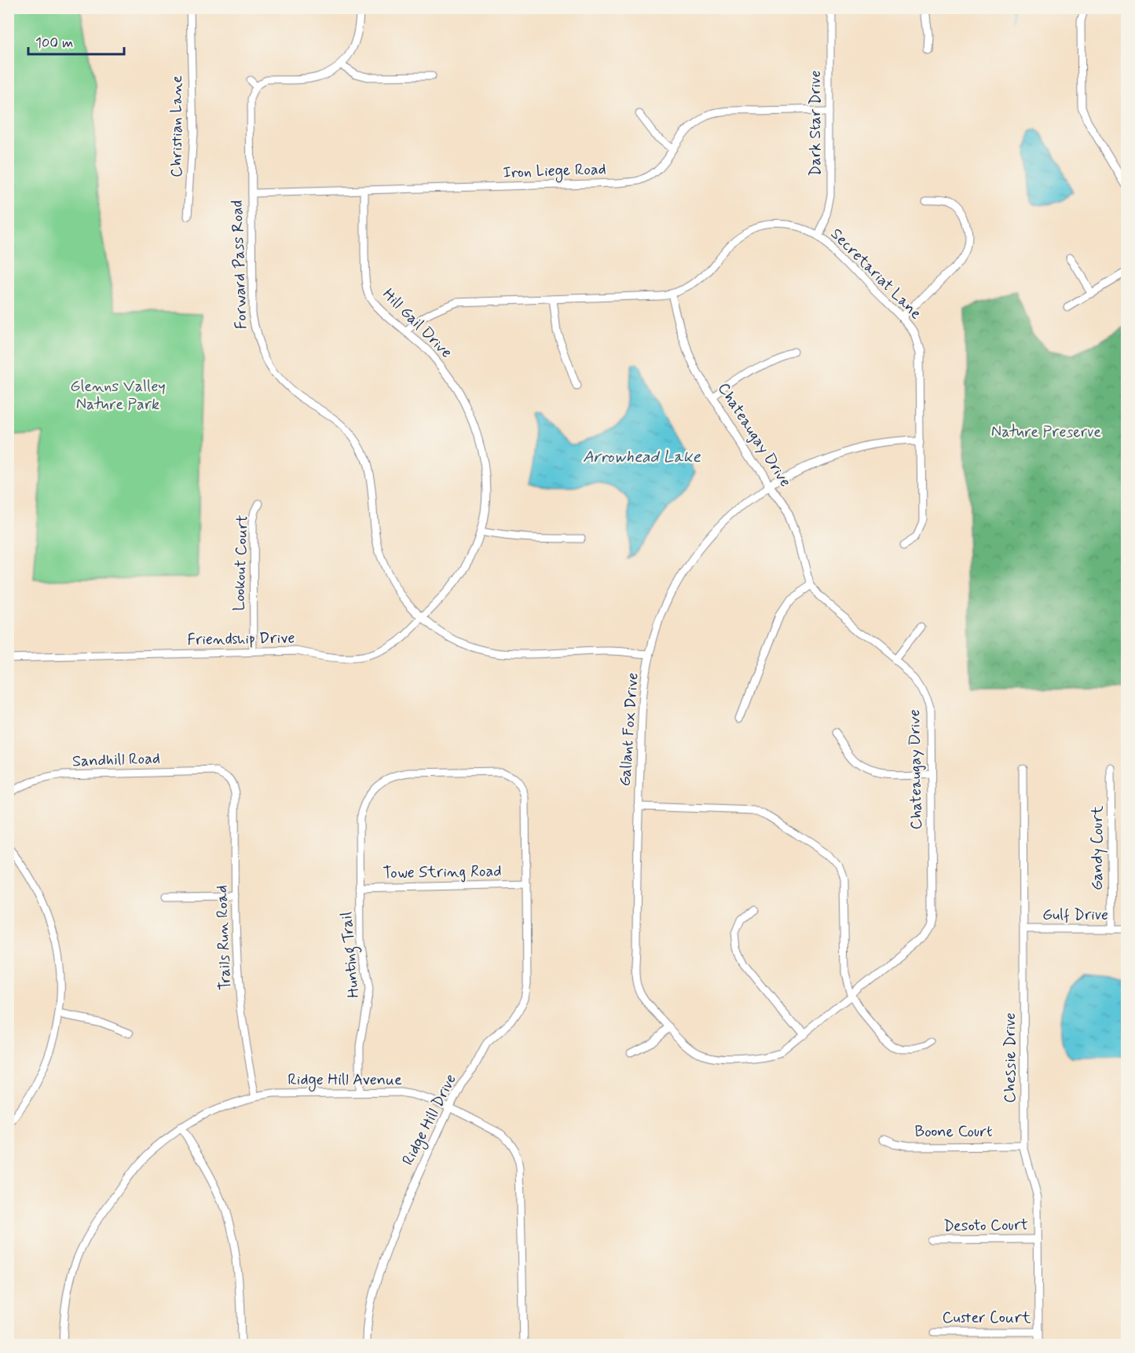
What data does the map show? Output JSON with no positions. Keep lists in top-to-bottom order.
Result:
{
  "streets": {
    "street": [
      "Dark Star Drive",
      "Christian Lane",
      "Iron Liege Road",
      "Forward Pass Road",
      "Secretariat Lane",
      "Hill Gail Drive",
      "Chateaugay Drive",
      "Lookout Court",
      "Friendship Drive",
      "Gallant Fox Drive",
      "Sandhill Road",
      "Gandy Court",
      "Towe String Road",
      "Gulf Drive",
      "Trails Run Road",
      "Hunting Trail",
      "Chessie Drive",
      "Ridge Hill Avenue",
      "Ridge Hill Drive",
      "Boone Court",
      "Desoto Court",
      "Custer Court"
    ]
  },
  "crossings": [
    ["Dark Star Drive", "Iron Liege Road"],
    ["Dark Star Drive", "Secretariat Lane"],
    ["Iron Liege Road", "Forward Pass Road"],
    ["Iron Liege Road", "Hill Gail Drive"],
    ["Forward Pass Road", "Hill Gail Drive"],
    ["Forward Pass Road", "Friendship Drive"],
    ["Secretariat Lane", "Hill Gail Drive"],
    ["Secretariat Lane", "Chateaugay Drive"],
    ["Secretariat Lane", "Gallant Fox Drive"],
    ["Hill Gail Drive", "Friendship Drive"],
    ["Chateaugay Drive", "Gallant Fox Drive"],
    ["Lookout Court", "Friendship Drive"],
    ["Sandhill Road", "Trails Run Road"],
    ["Gandy Court", "Gulf Drive"],
    ["Towe String Road", "Hunting Trail"],
    ["Towe String Road", "Ridge Hill Drive"],
    ["Gulf Drive", "Chessie Drive"],
    ["Trails Run Road", "Ridge Hill Avenue"],
    ["Hunting Trail", "Ridge Hill Avenue"],
    ["Hunting Trail", "Ridge Hill Drive"],
    ["Chessie Drive", "Boone Court"],
    ["Chessie Drive", "Desoto Court"],
    ["Chessie Drive", "Custer Court"],
    ["Ridge Hill Avenue", "Ridge Hill Drive"]
  ],
  "water": ["Arrowhead Lake"],
  "parks": ["Glenns Valley Nature Park", "Nature Preserve"],
  "scale_bar": "100 m"
}
